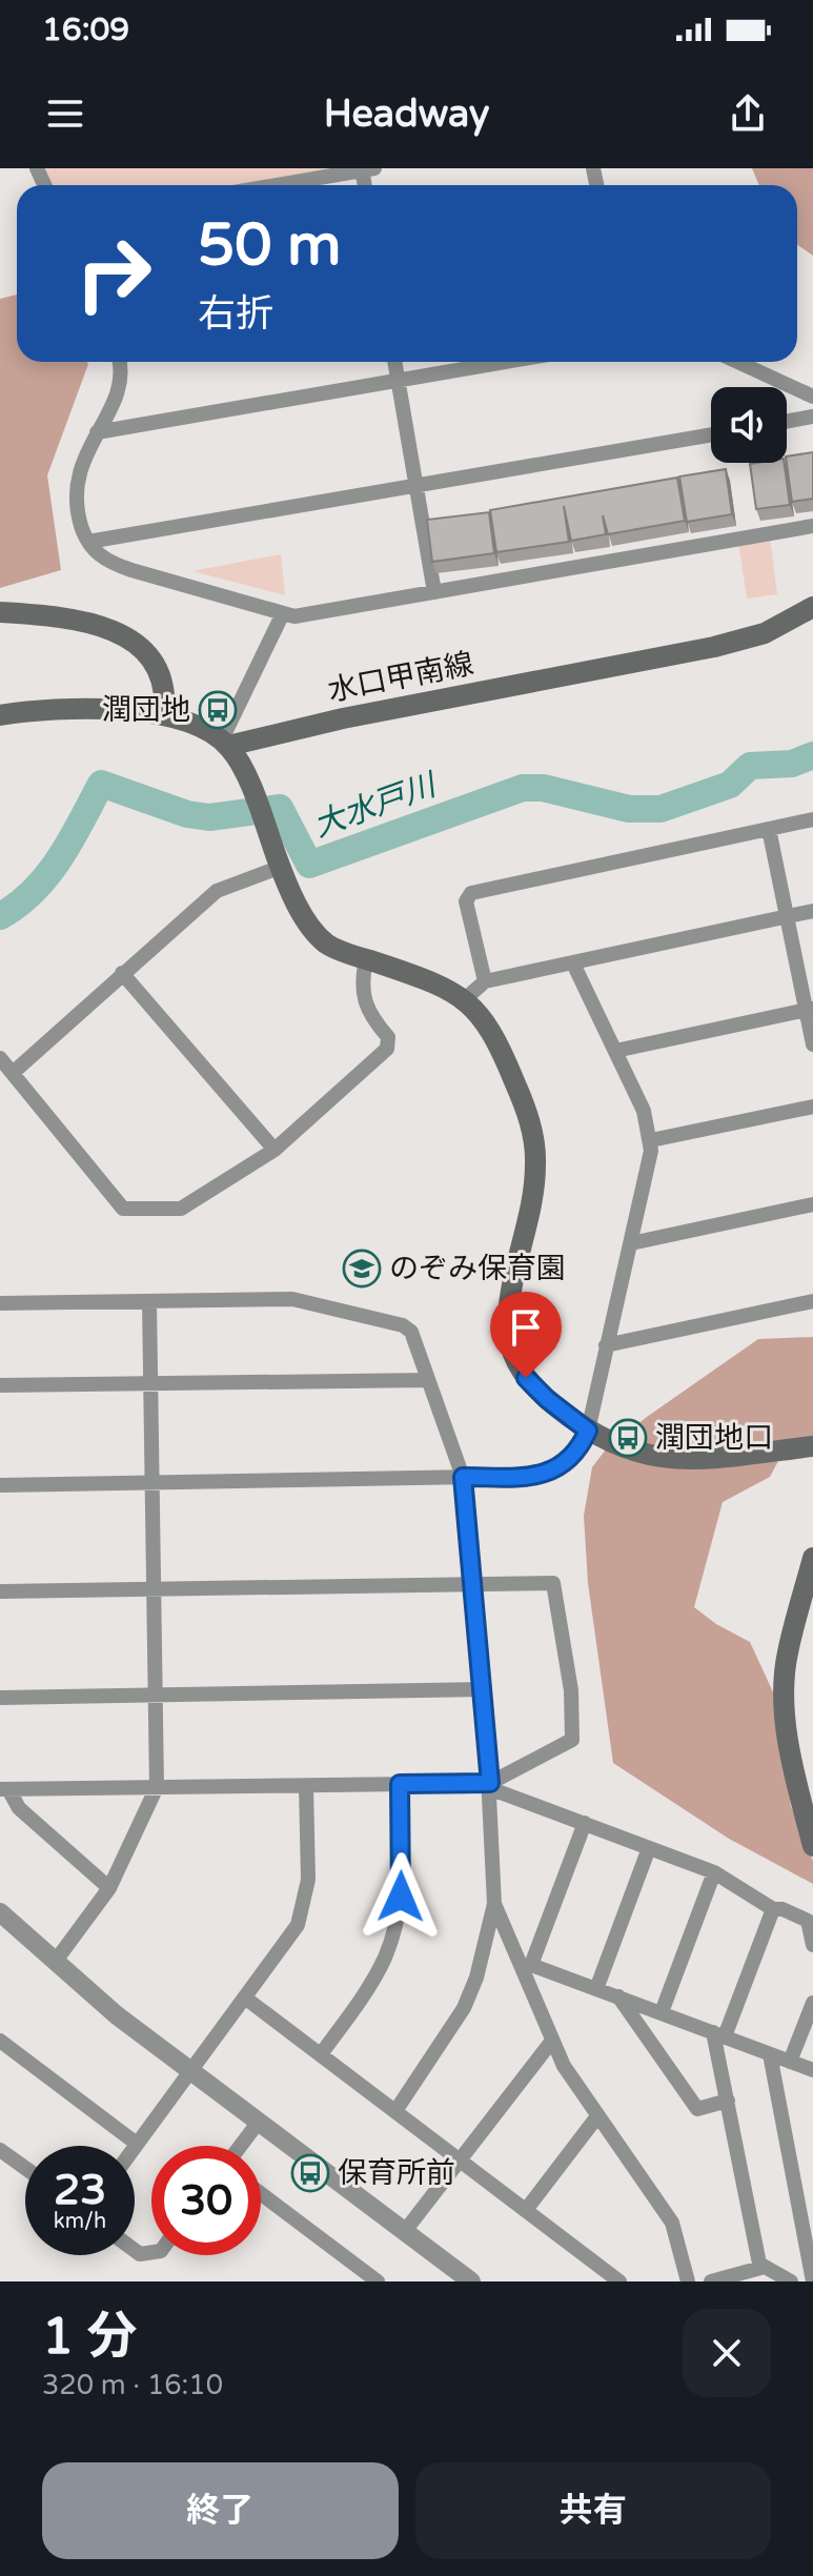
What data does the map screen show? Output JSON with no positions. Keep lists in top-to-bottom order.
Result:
{
  "streets": {
    "main road": ["水口甲南線"]
  },
  "water": ["大水戸川"],
  "places": {
    "bus stop": ["潤団地", "潤団地口", "保育所前"],
    "school or university": ["のぞみ保育園"]
  },
  "page": {
    "status": "16:09",
    "header": "Headway",
    "turn": ["50 m", "右折"],
    "speed": "23 km/h",
    "limit": "30",
    "heading": ["1 分", "320 m · 16:10"],
    "buttons": ["終了", "共有"]
  }
}
